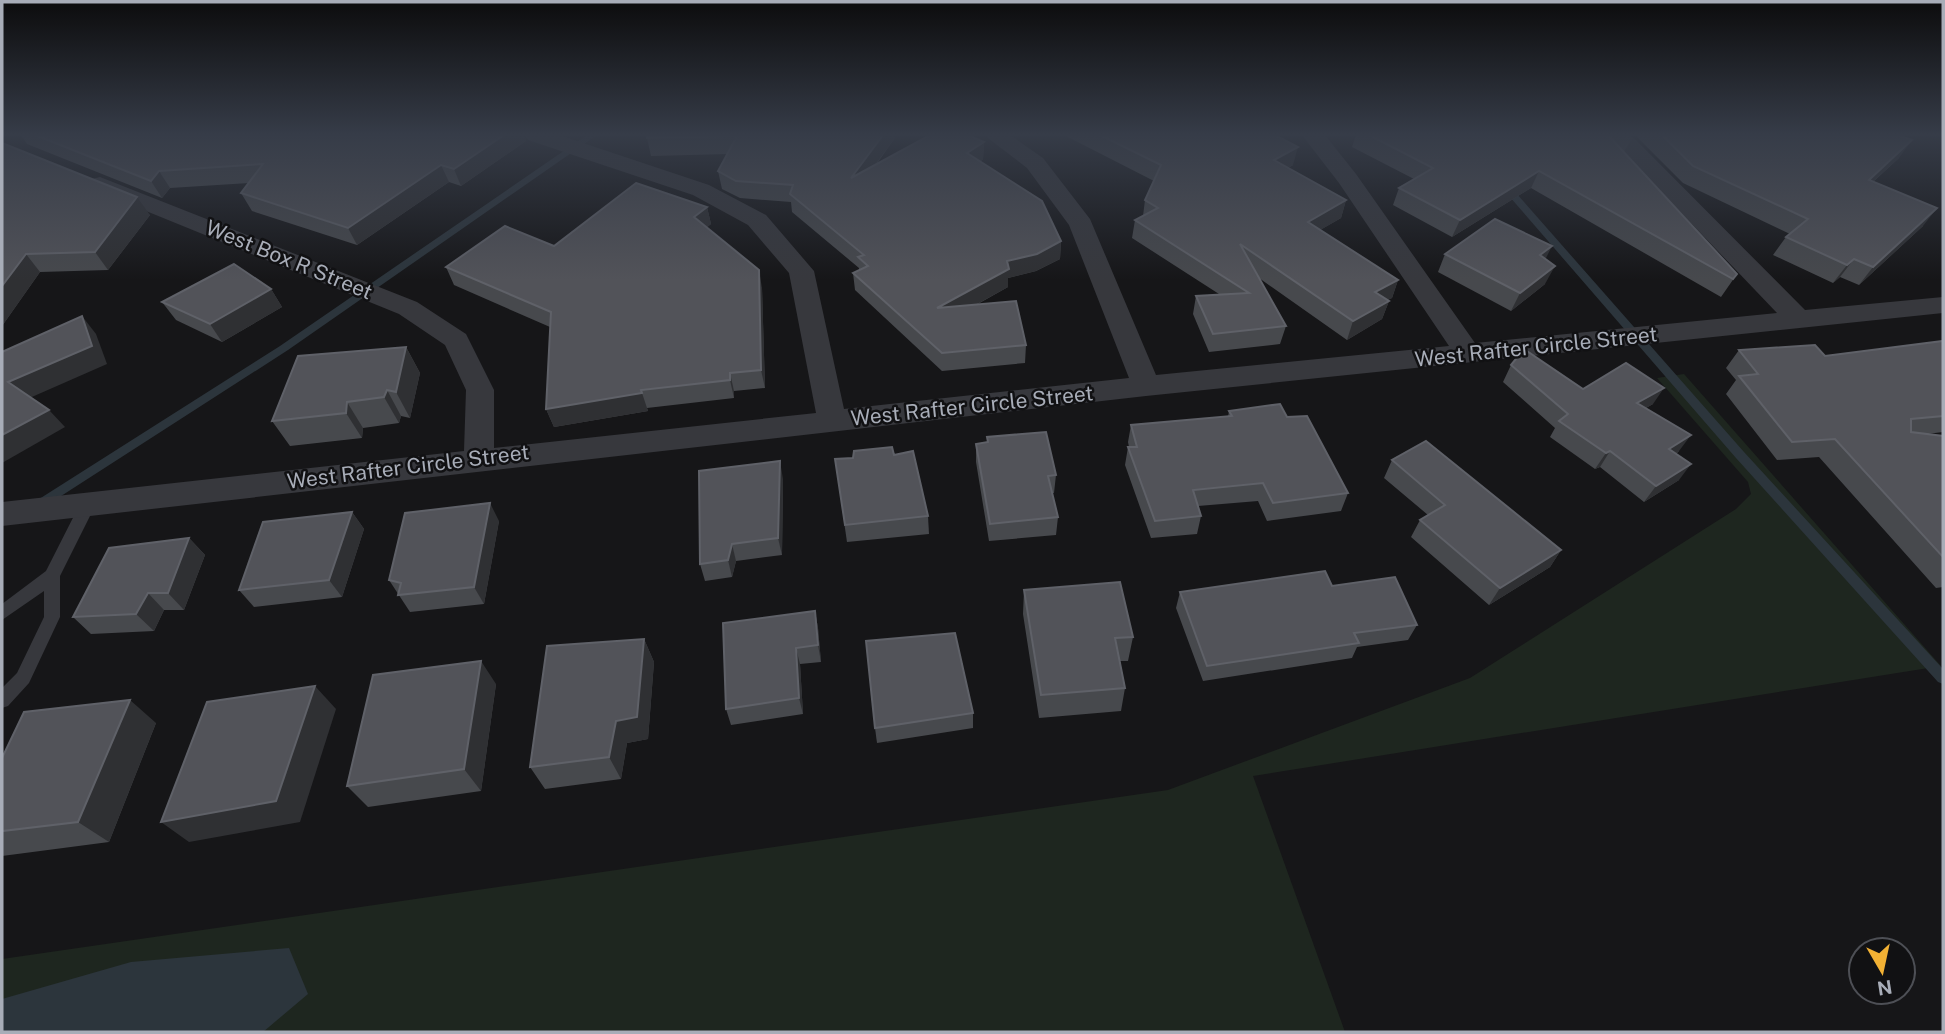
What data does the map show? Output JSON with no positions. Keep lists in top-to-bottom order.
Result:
{
  "streets": {
    "street": ["West Box R Street", "West Rafter Circle Street"]
  },
  "crossings": [
    ["West Box R Street", "West Rafter Circle Street"]
  ],
  "north": "bottom"
}
